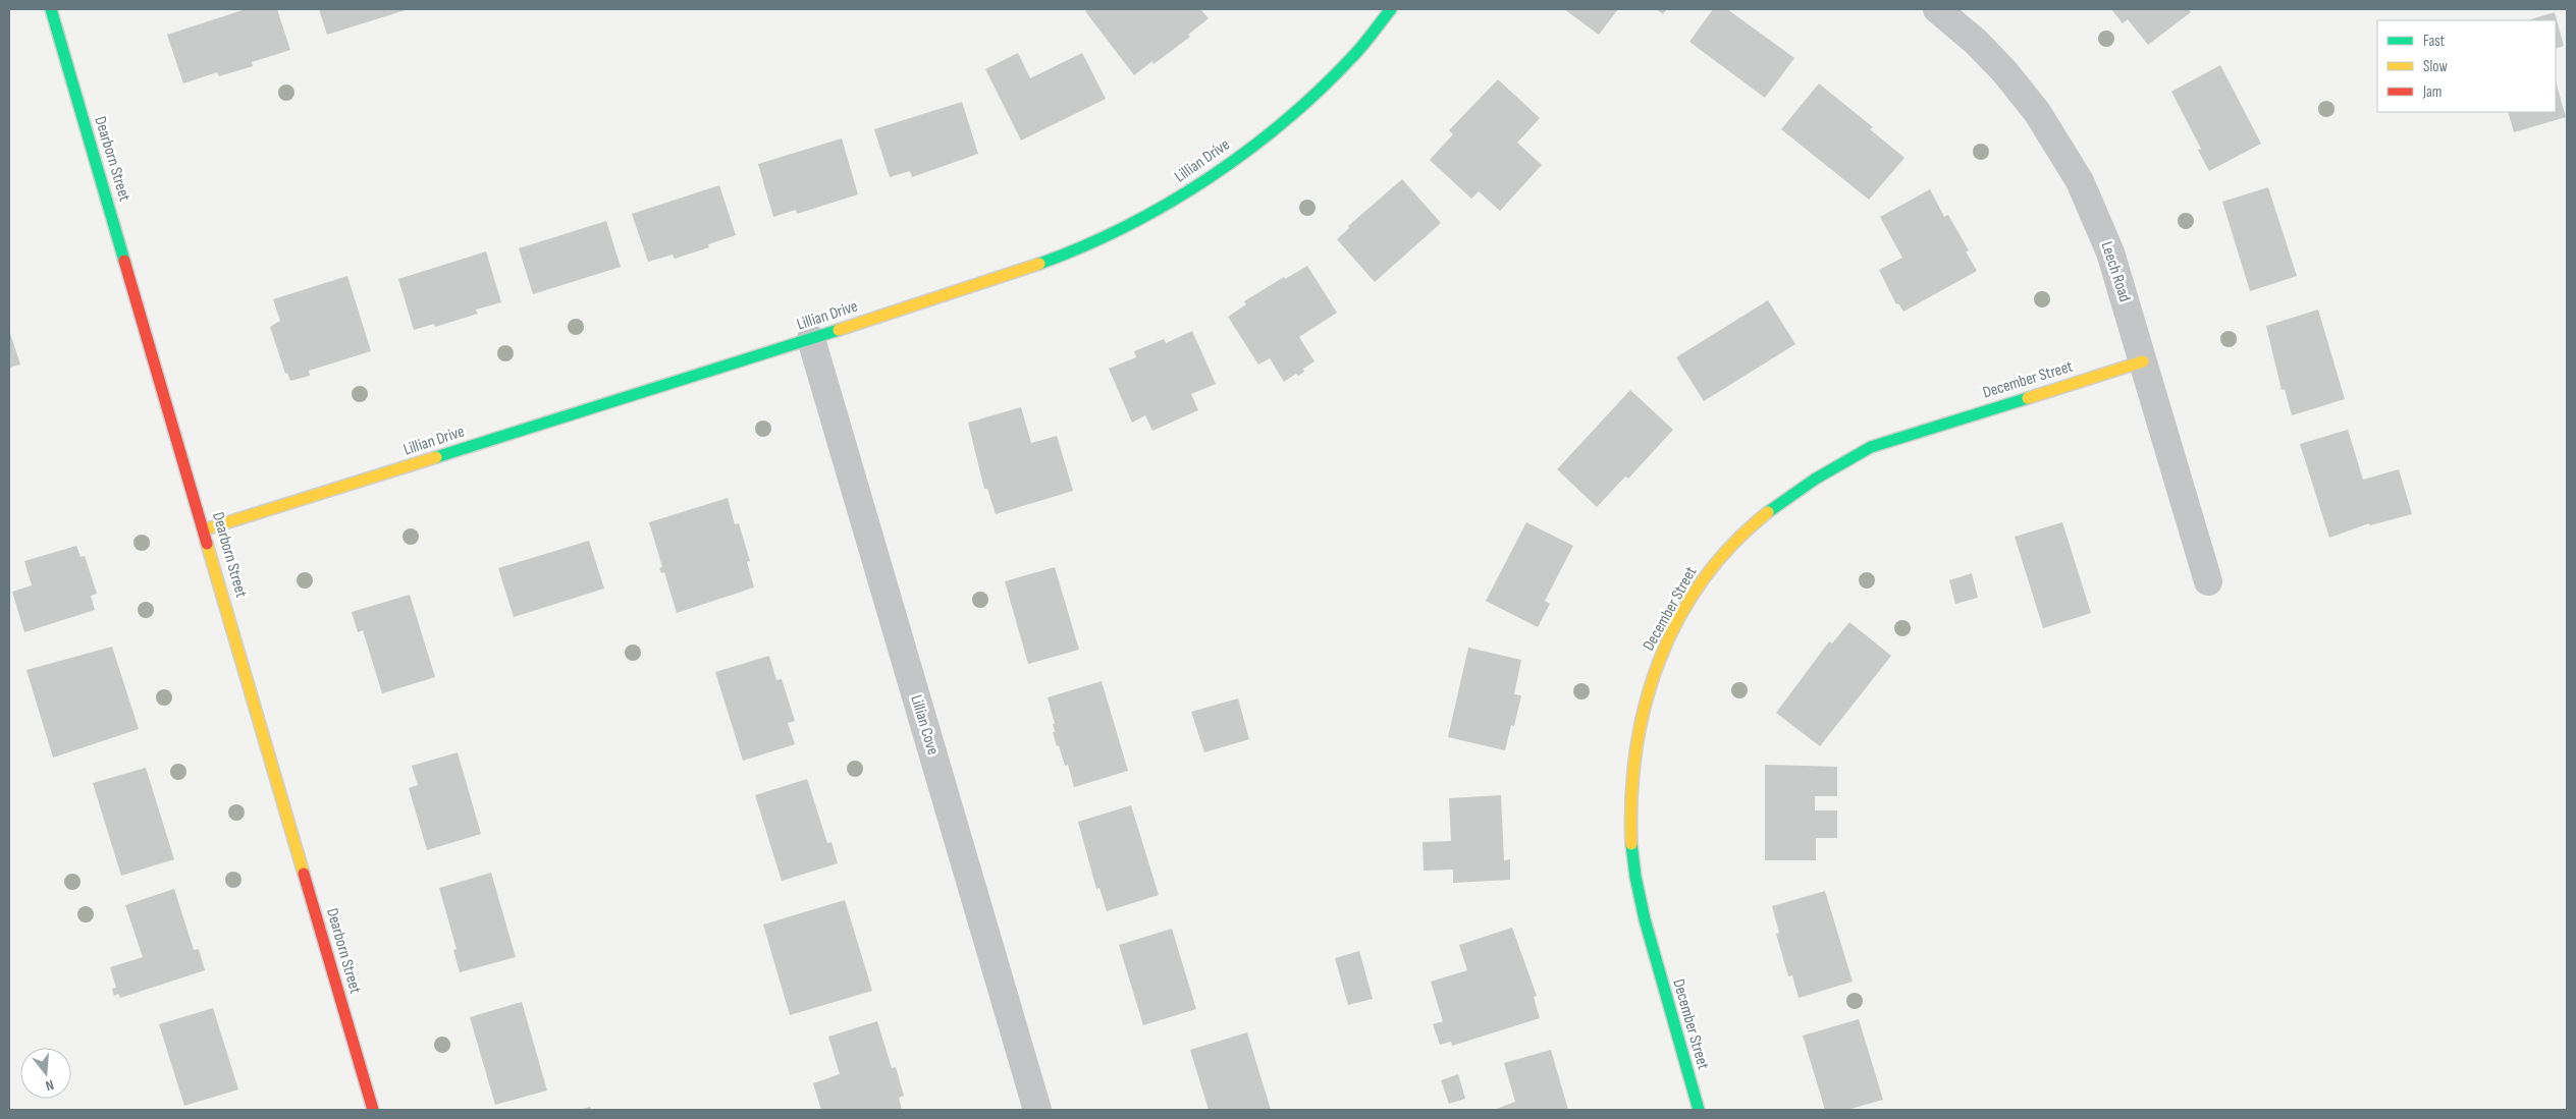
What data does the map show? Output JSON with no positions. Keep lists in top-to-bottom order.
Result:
{
  "streets": {
    "street": [
      "Dearborn Street",
      "Lillian Drive",
      "Leech Road",
      "December Street",
      "Lillian Cove"
    ]
  },
  "crossings": [
    ["Dearborn Street", "Lillian Drive"],
    ["Lillian Drive", "Lillian Cove"],
    ["Leech Road", "December Street"]
  ],
  "legend": ["Fast", "Slow", "Jam"],
  "north": "bottom"
}
